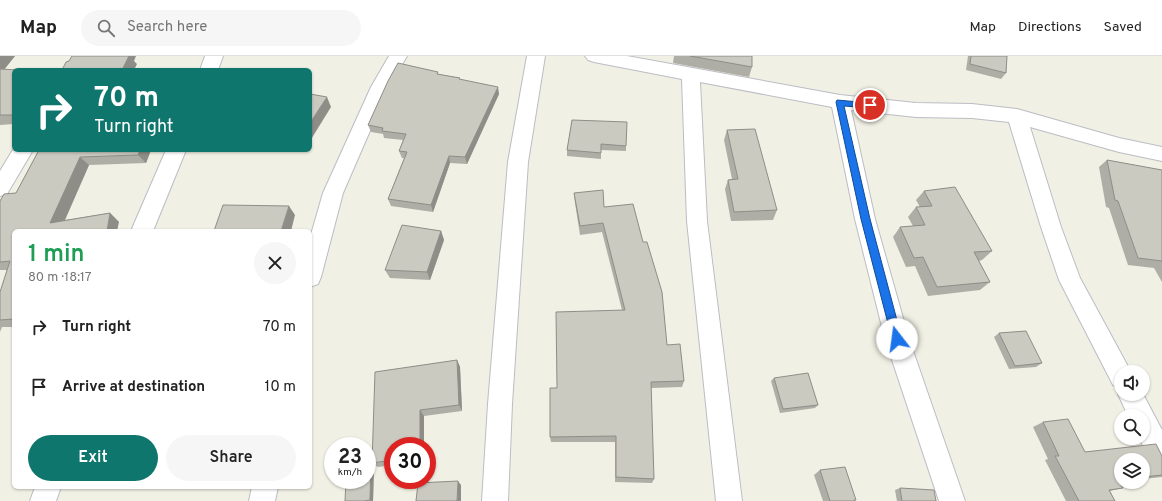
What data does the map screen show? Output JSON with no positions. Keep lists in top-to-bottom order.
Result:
{
  "page": {
    "header": "Map",
    "search": "Search here",
    "nav": ["Map", "Directions", "Saved"],
    "turn": ["70 m", "Turn right"],
    "heading": ["1 min", "80 m · 18:17"],
    "list": [
      {
        "name": "Turn right",
        "value": "70 m"
      },
      {
        "name": "Arrive at destination",
        "value": "10 m"
      }
    ],
    "buttons": ["Exit", "Share"],
    "speed": "23 km/h",
    "limit": "30"
  }
}
